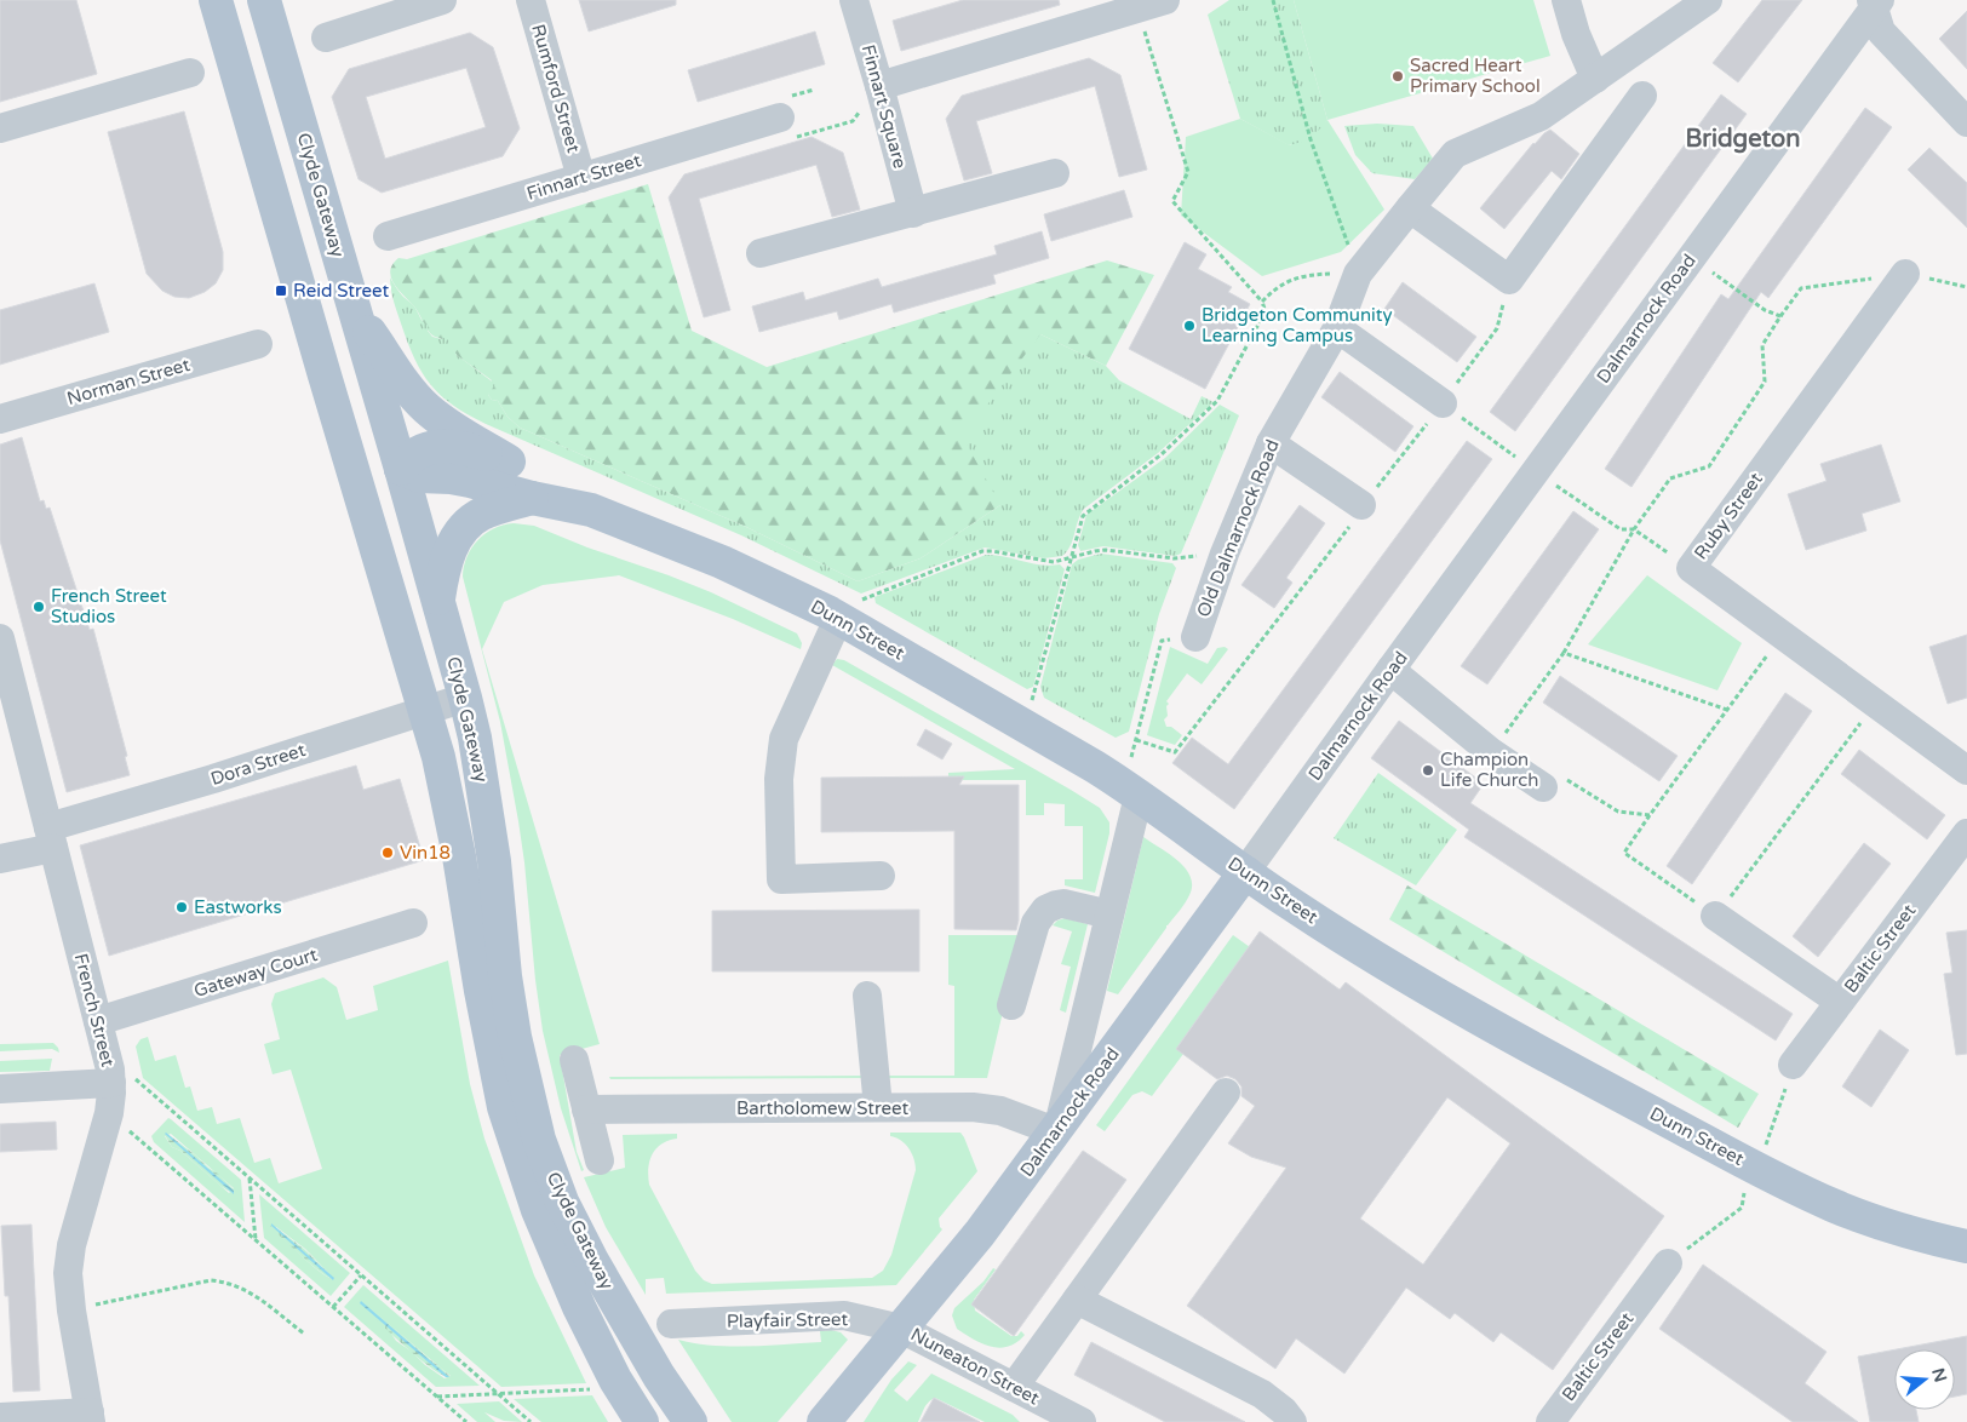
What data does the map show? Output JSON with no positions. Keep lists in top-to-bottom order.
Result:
{
  "streets": {
    "main road": ["Clyde Gateway", "Dalmarnock Road", "Dunn Street"],
    "street": [
      "Rumford Street",
      "Finnart Square",
      "Finnart Street",
      "Norman Street",
      "Ruby Street",
      "Old Dalmarnock Road",
      "Dora Street",
      "Baltic Street",
      "Gateway Court",
      "French Street",
      "Bartholomew Street",
      "Playfair Street",
      "Nuneaton Street"
    ]
  },
  "crossings": [
    ["Rumford Street", "Finnart Street"],
    ["Clyde Gateway", "Dunn Street"],
    ["Clyde Gateway", "Dora Street"],
    ["Dalmarnock Road", "Dunn Street"],
    ["Dalmarnock Road", "Bartholomew Street"],
    ["Dalmarnock Road", "Playfair Street"],
    ["Dalmarnock Road", "Nuneaton Street"],
    ["Dora Street", "French Street"],
    ["Gateway Court", "French Street"],
    ["Playfair Street", "Nuneaton Street"]
  ],
  "districts": ["Bridgeton"],
  "places": {
    "other": [
      "Sacred Heart Primary School",
      "Bridgeton Community Learning Campus",
      "French Street Studios",
      "Champion Life Church",
      "Vin18",
      "Eastworks"
    ],
    "transit": ["Reid Street"]
  },
  "north": "right"
}
